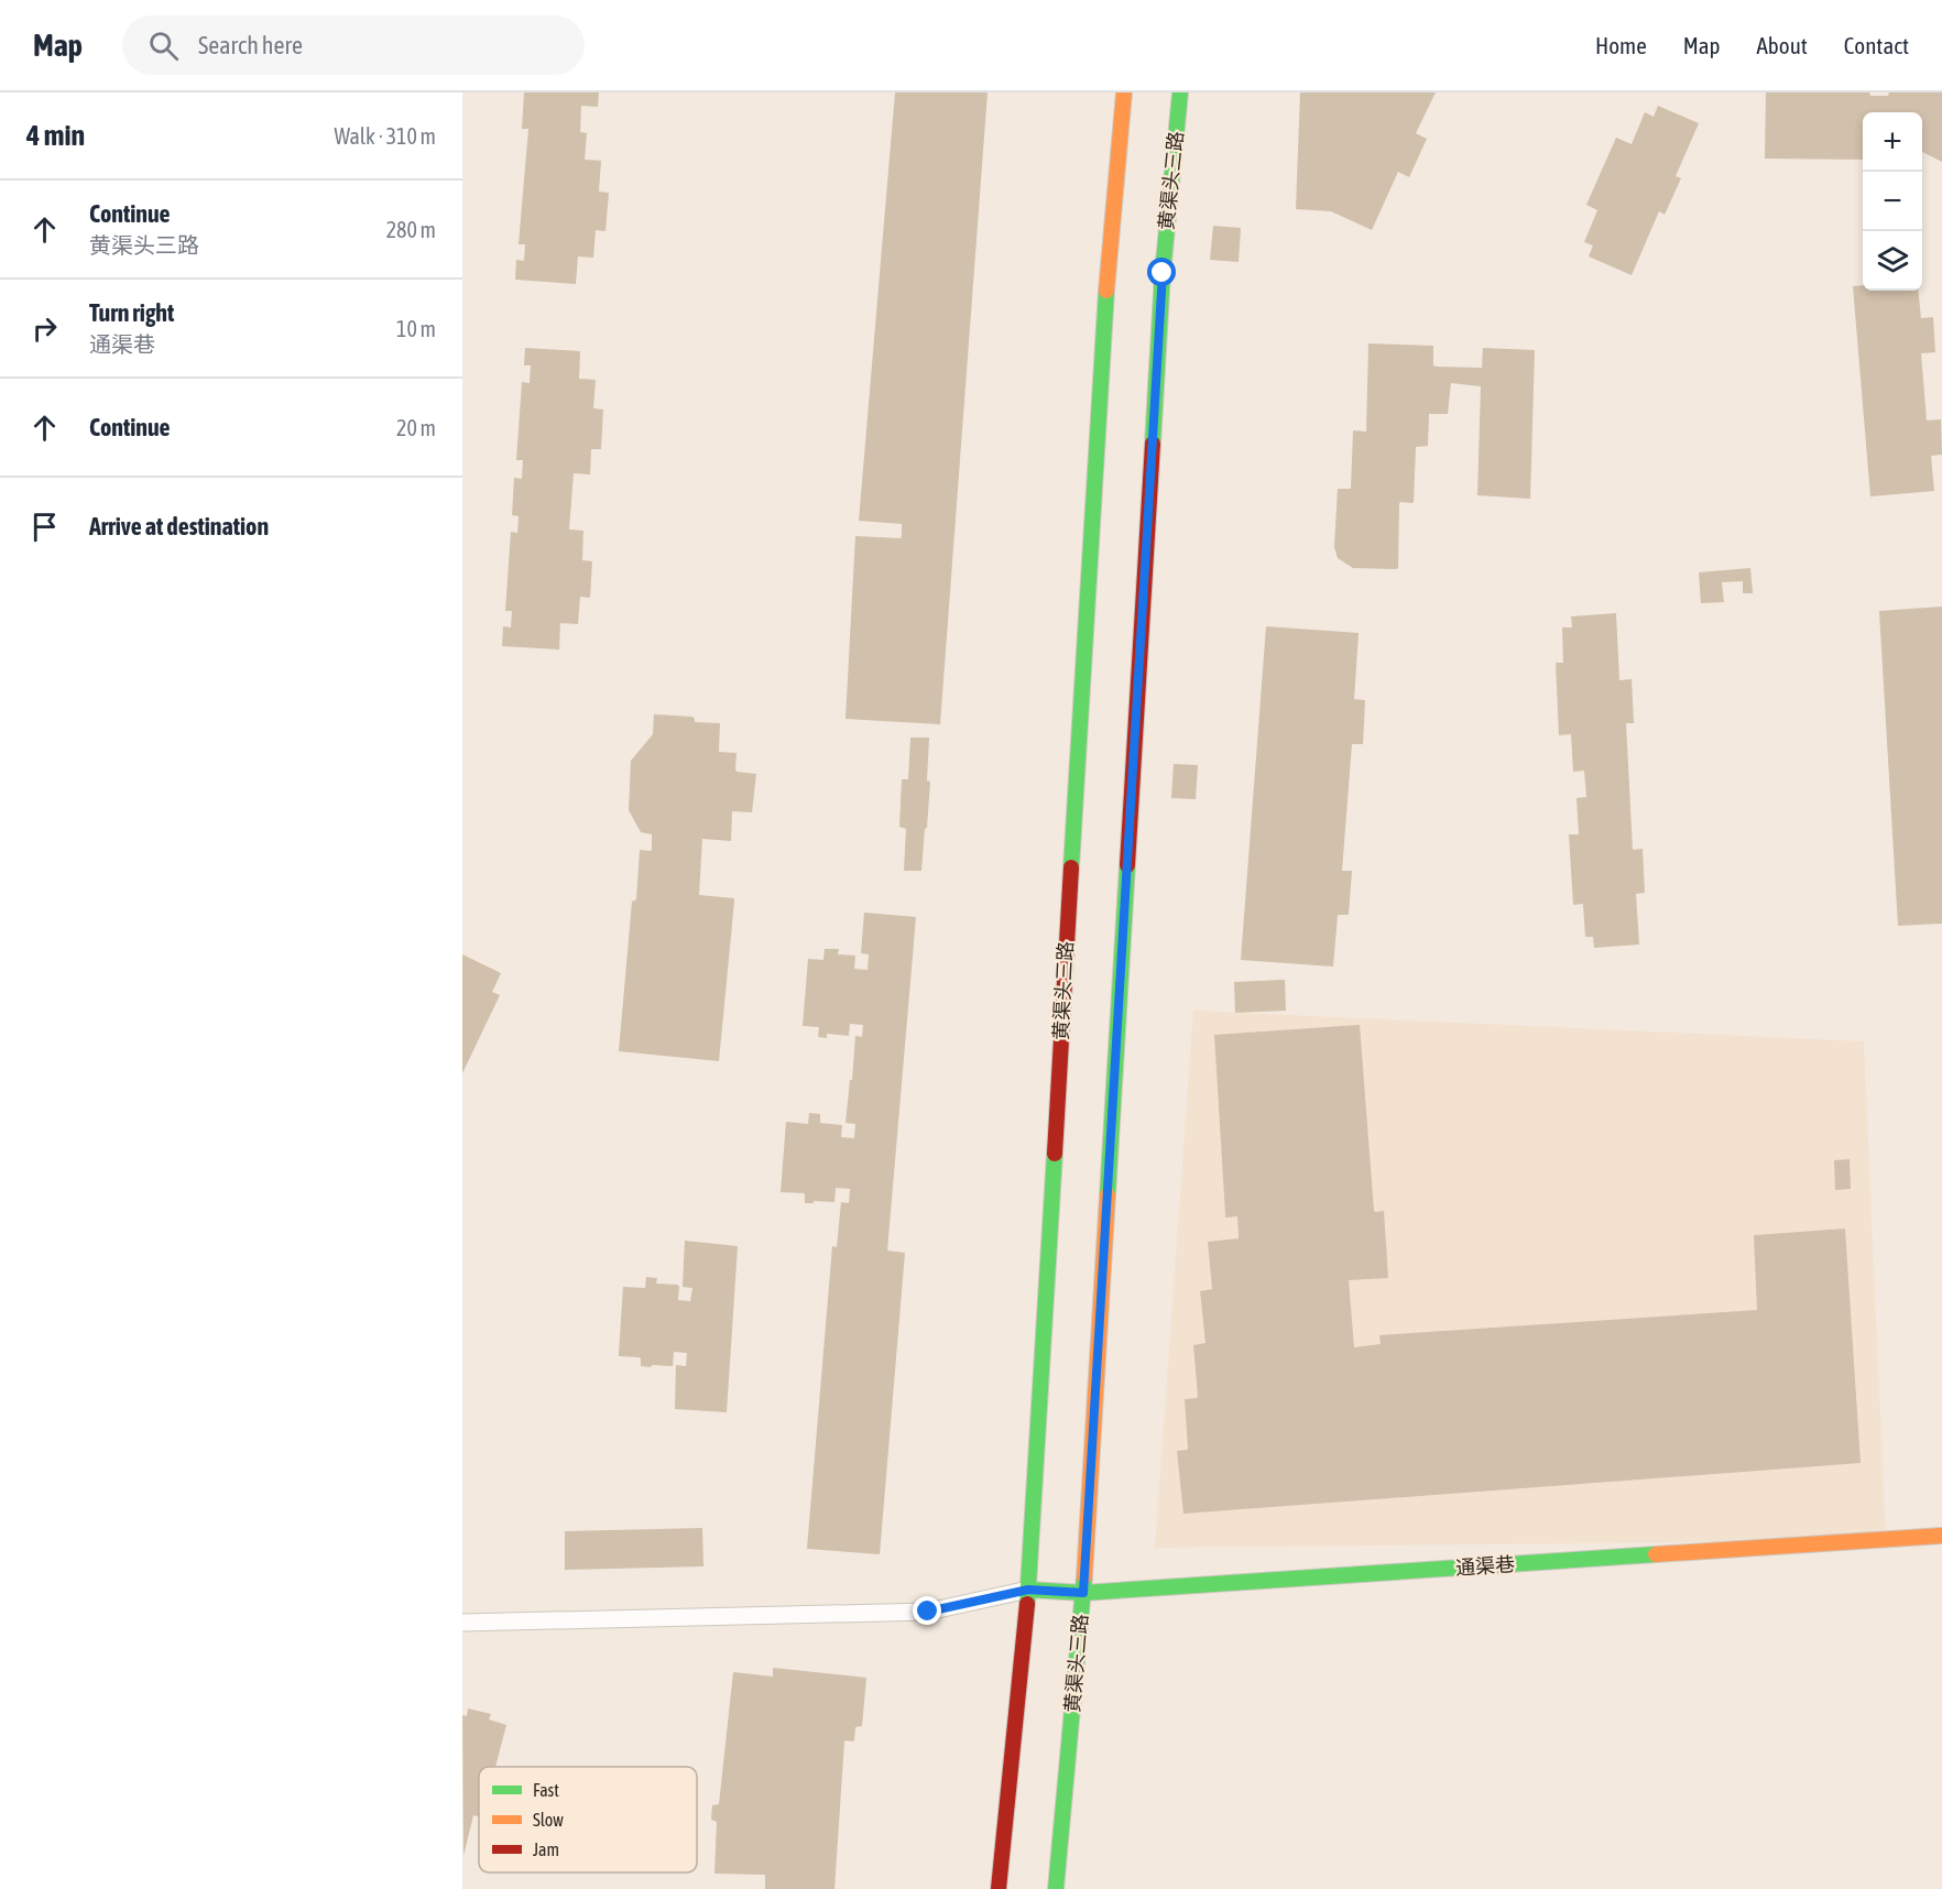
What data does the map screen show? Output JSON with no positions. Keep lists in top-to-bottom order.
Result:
{
  "streets": {
    "street": ["黄渠头三路", "通渠巷"]
  },
  "crossings": [
    ["黄渠头三路", "通渠巷"]
  ],
  "legend": ["Fast", "Slow", "Jam"],
  "page": {
    "header": "Map",
    "search": "Search here",
    "nav": [
      "Home",
      "Map",
      "About",
      "Contact"
    ],
    "heading": ["4 min", "Walk · 310 m"],
    "map_buttons": ["+", "−"],
    "list": [
      ["Continue", "黄渠头三路", "280 m"],
      ["Turn right", "通渠巷", "10 m"],
      ["Continue", "20 m"],
      "Arrive at destination"
    ]
  }
}
